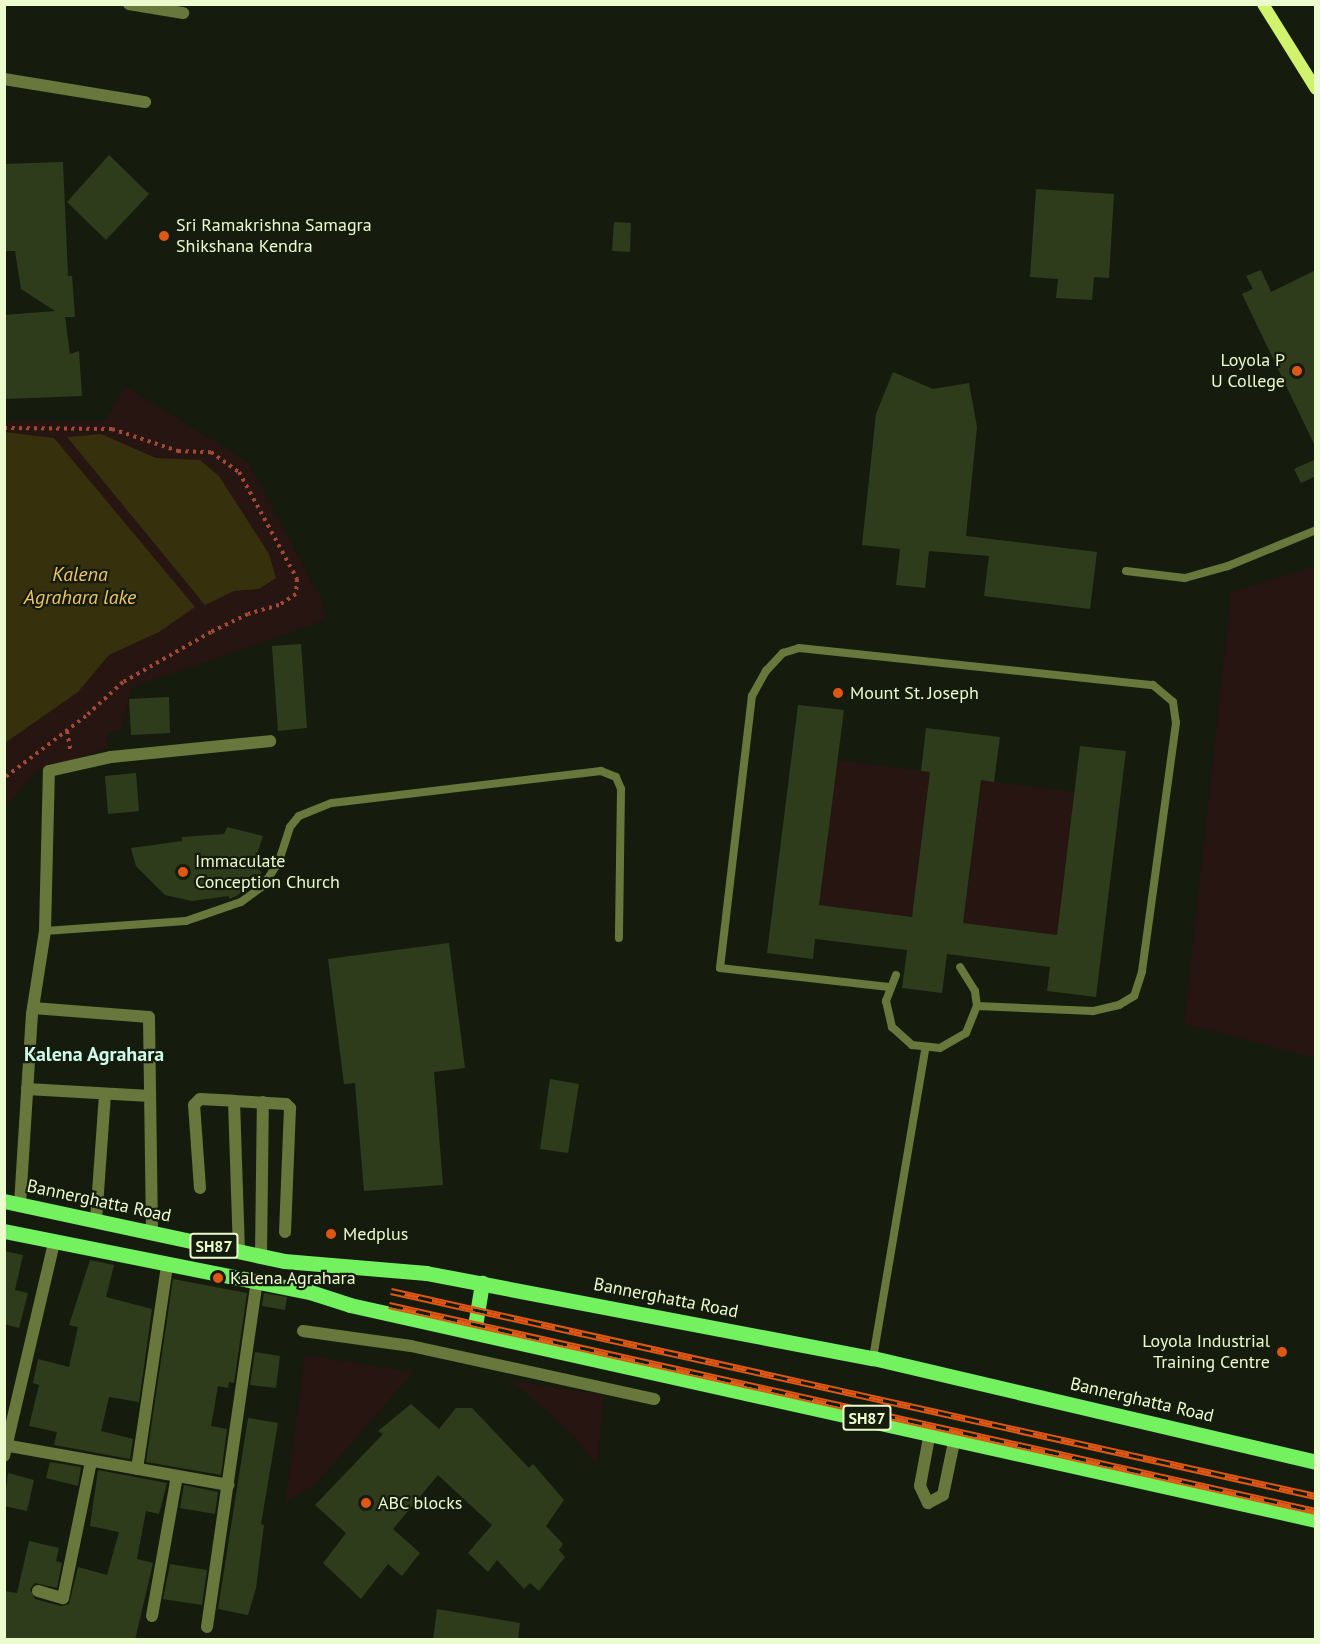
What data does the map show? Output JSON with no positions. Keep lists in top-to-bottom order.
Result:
{
  "streets": {
    "main road": ["Bannerghatta Road", "SH87"]
  },
  "districts": ["Kalena Agrahara"],
  "water": ["Kalena Agrahara lake"],
  "places": [
    "Sri Ramakrishna Samagra Shikshana Kendra",
    "Loyola P U College",
    "Mount St. Joseph",
    "Immaculate Conception Church",
    "Medplus",
    "Kalena Agrahara",
    "Loyola Industrial Training Centre",
    "ABC blocks"
  ]
}
